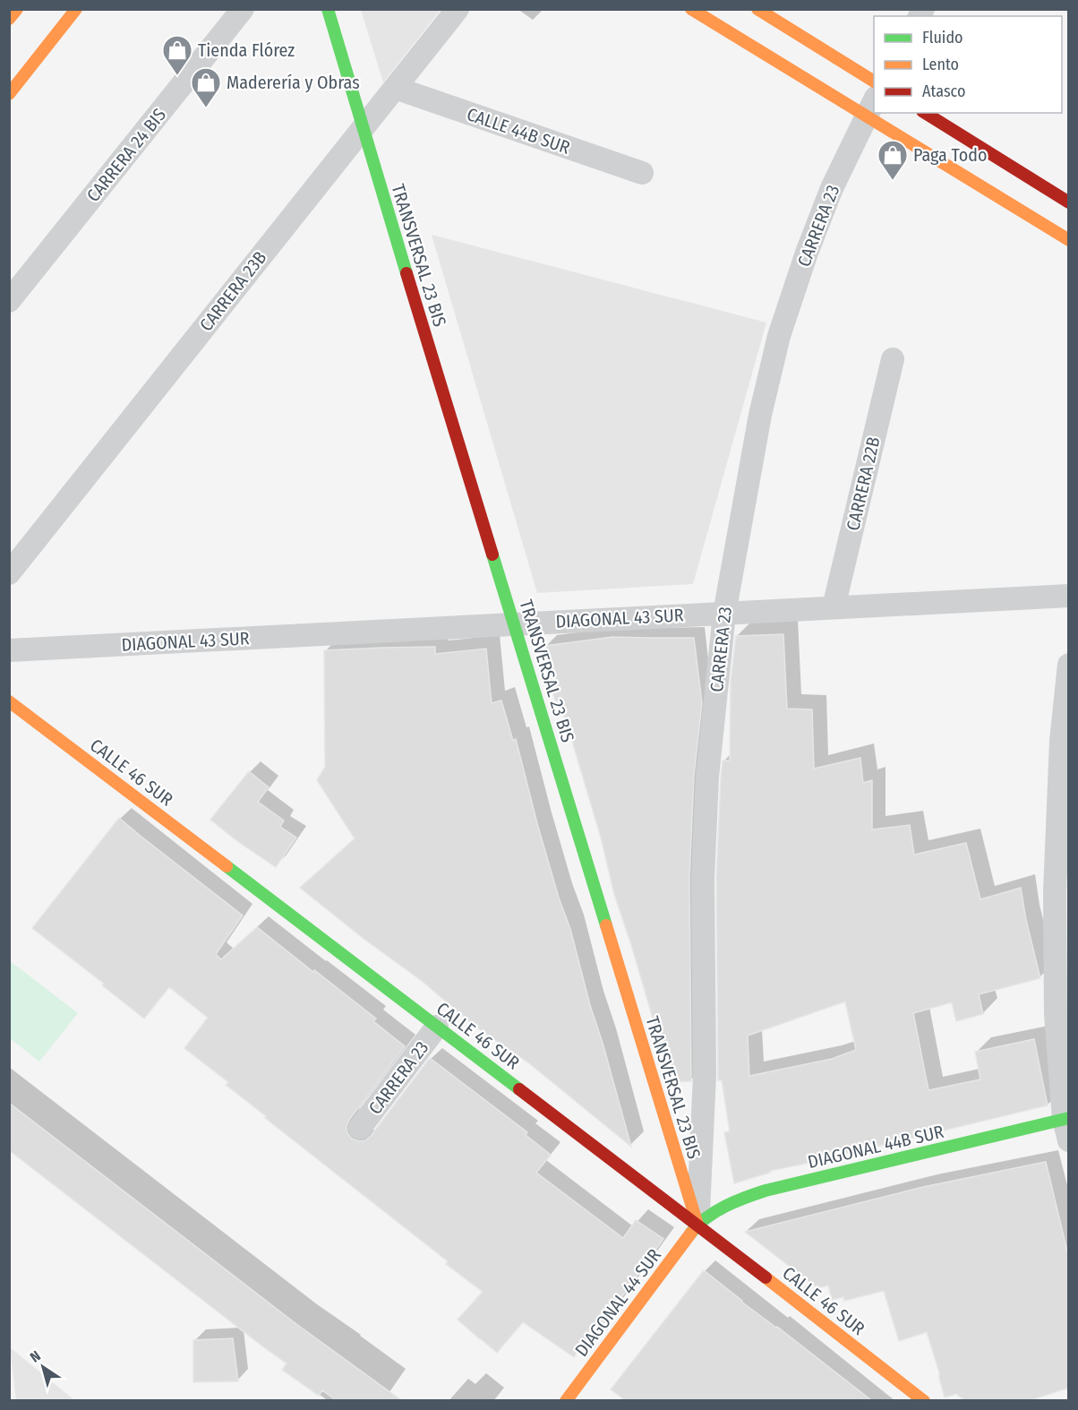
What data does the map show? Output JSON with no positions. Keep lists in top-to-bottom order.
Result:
{
  "streets": {
    "street": [
      "CALLE 44B SUR",
      "CARRERA 24 BIS",
      "CARRERA 23",
      "TRANSVERSAL 23 BIS",
      "CARRERA 23B",
      "CARRERA 22B",
      "DIAGONAL 43 SUR",
      "CALLE 46 SUR",
      "DIAGONAL 44B SUR",
      "DIAGONAL 44 SUR"
    ]
  },
  "crossings": [
    ["CALLE 44B SUR", "CARRERA 23B"],
    ["CARRERA 23", "TRANSVERSAL 23 BIS"],
    ["CARRERA 23", "DIAGONAL 43 SUR"],
    ["CARRERA 23", "CALLE 46 SUR"],
    ["CARRERA 23", "DIAGONAL 44B SUR"],
    ["CARRERA 23", "DIAGONAL 44 SUR"],
    ["TRANSVERSAL 23 BIS", "CARRERA 23B"],
    ["TRANSVERSAL 23 BIS", "DIAGONAL 43 SUR"],
    ["TRANSVERSAL 23 BIS", "CALLE 46 SUR"],
    ["TRANSVERSAL 23 BIS", "DIAGONAL 44B SUR"],
    ["TRANSVERSAL 23 BIS", "DIAGONAL 44 SUR"],
    ["CARRERA 22B", "DIAGONAL 43 SUR"],
    ["CALLE 46 SUR", "DIAGONAL 44B SUR"],
    ["CALLE 46 SUR", "DIAGONAL 44 SUR"],
    ["DIAGONAL 44B SUR", "DIAGONAL 44 SUR"]
  ],
  "places": {
    "shop": ["Tienda Flórez", "Maderería y Obras", "Paga Todo"]
  },
  "legend": ["Fluido", "Lento", "Atasco"],
  "north": "top left"
}
